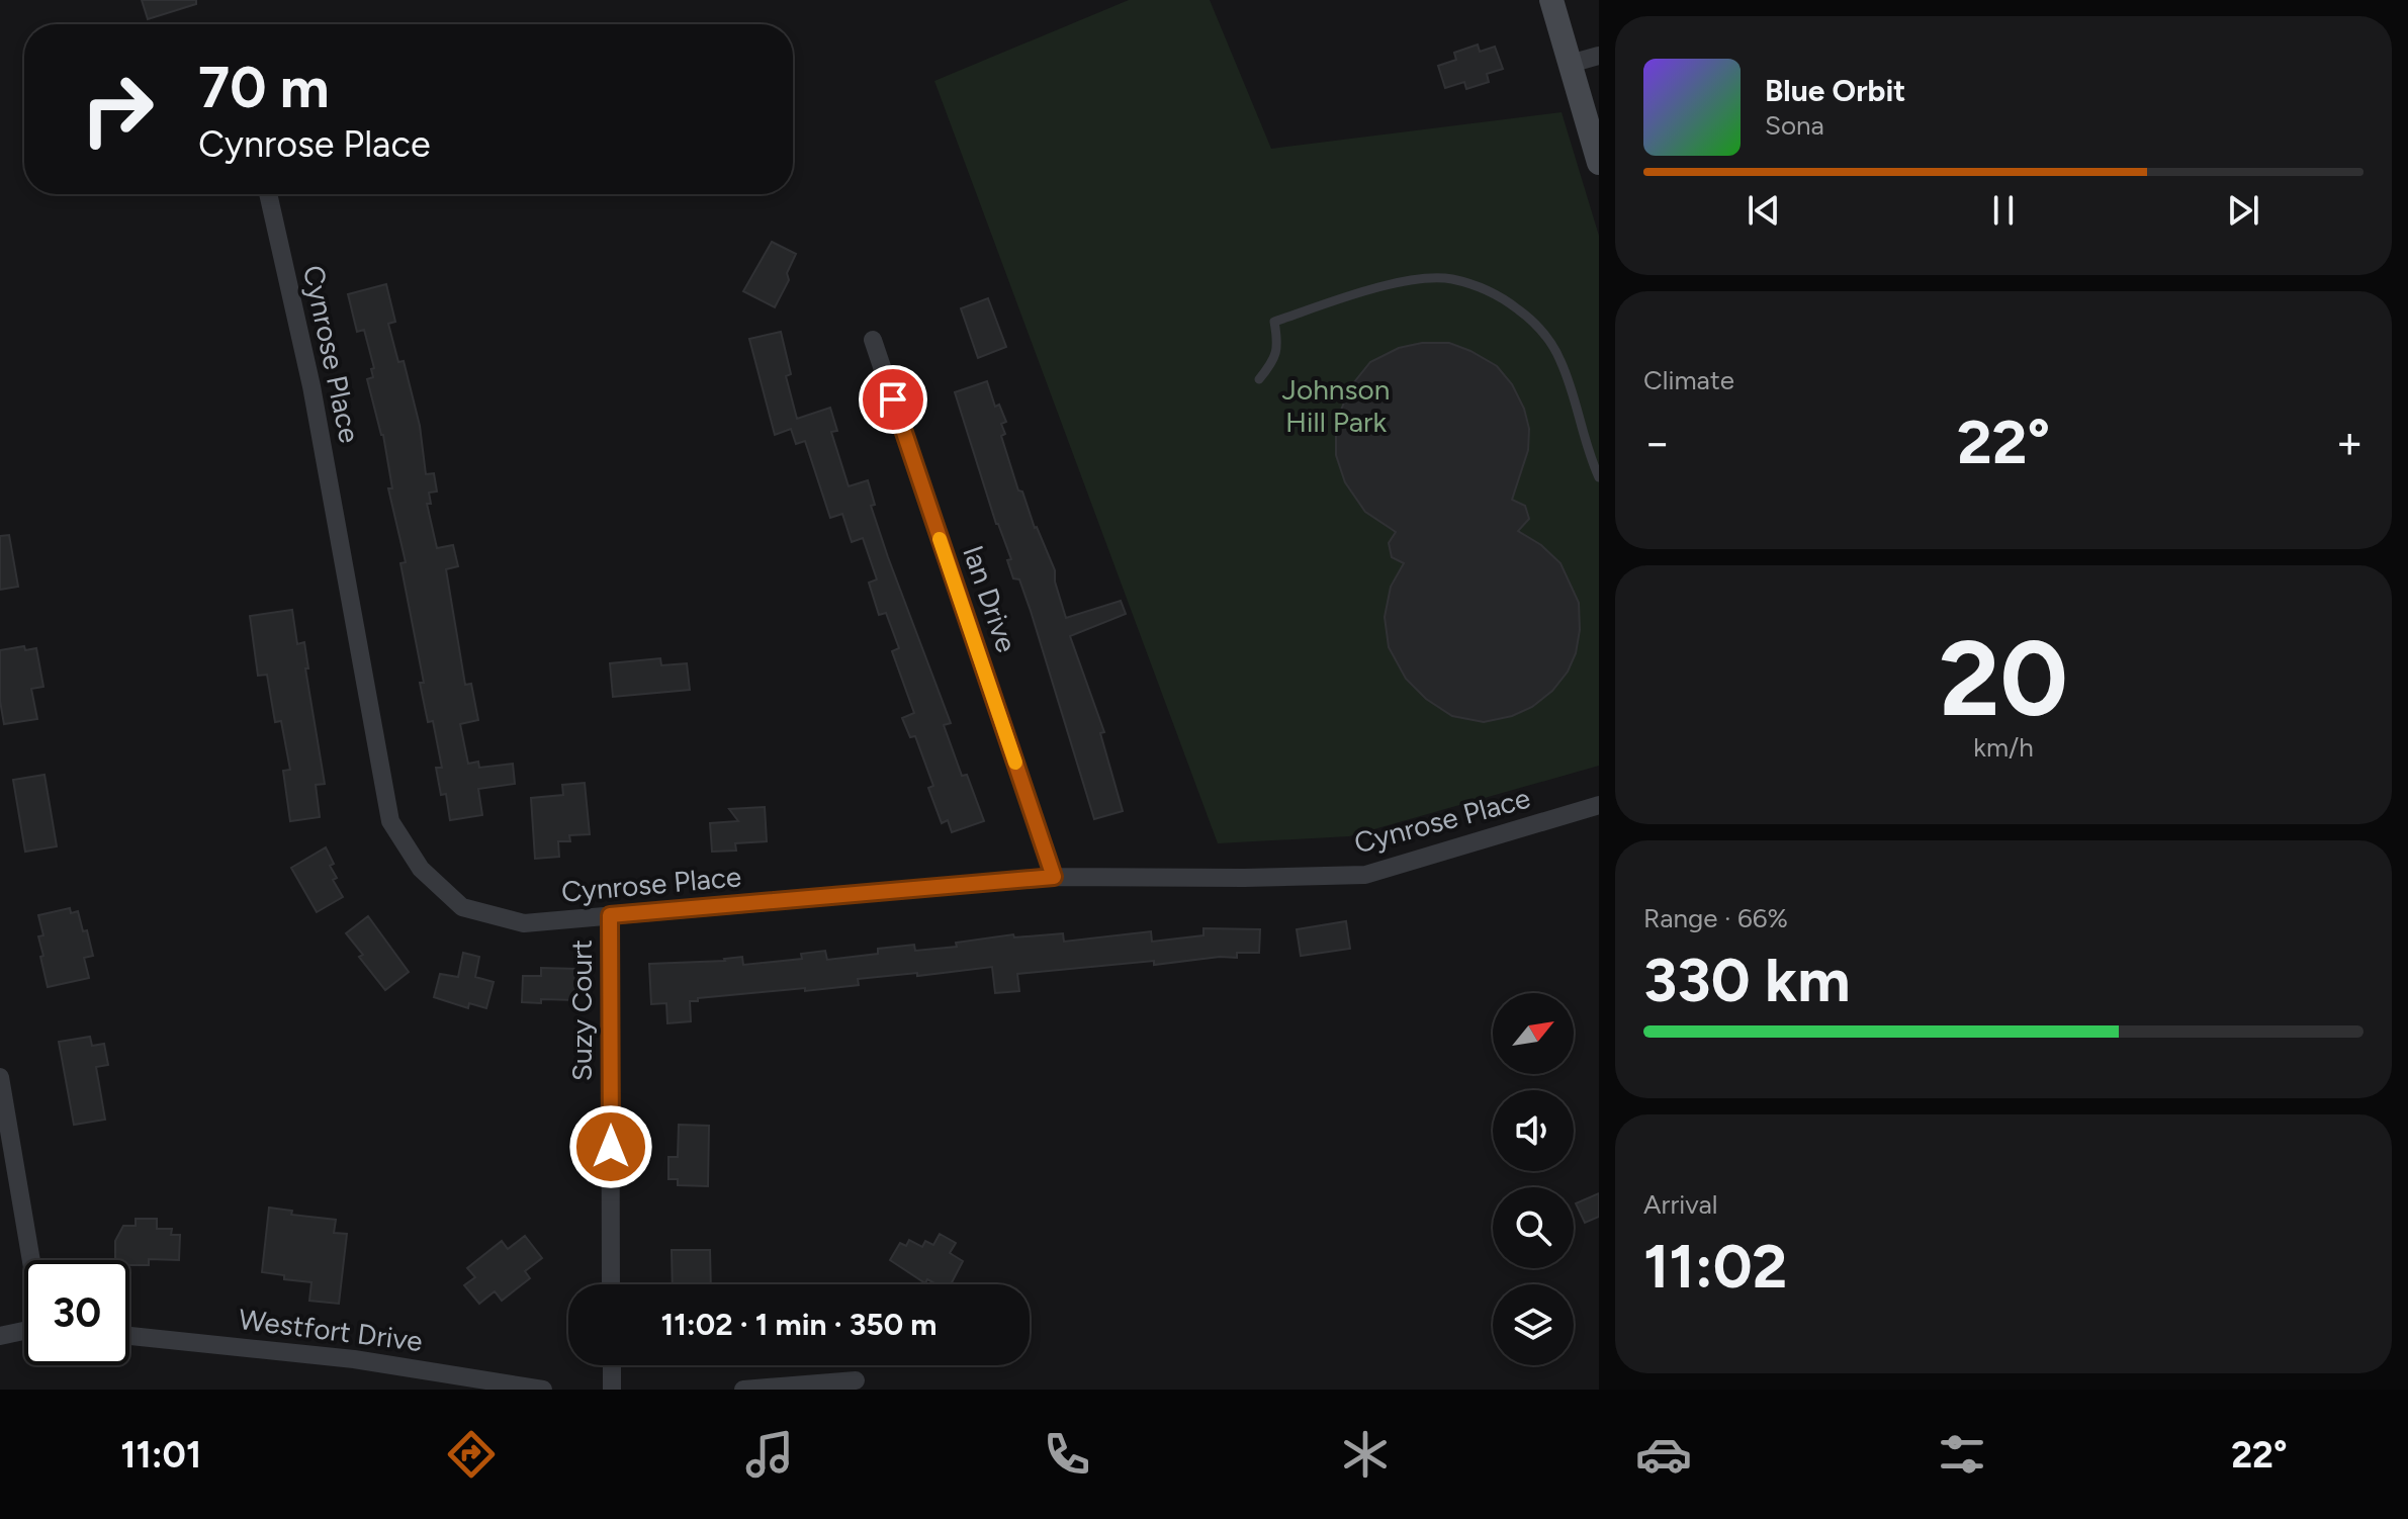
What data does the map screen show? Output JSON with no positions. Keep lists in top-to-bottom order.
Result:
{
  "streets": {
    "street": [
      "Cynrose Place",
      "Ian Drive",
      "Suzy Court",
      "Westfort Drive"
    ]
  },
  "crossings": [
    ["Cynrose Place", "Ian Drive"],
    ["Cynrose Place", "Suzy Court"]
  ],
  "parks": ["Johnson Hill Park"],
  "north": "top right",
  "page": {
    "turn": ["70 m", "Cynrose Place"],
    "song": ["Blue Orbit", "Sona"],
    "tile": [
      "Climate",
      ["20", "km/h"],
      ["Range · 66%", "330 km"],
      ["Arrival", "11:02"]
    ],
    "heat": ["−", "22°", "+"],
    "limit": "30",
    "trip": "11:02 · 1 min · 350 m",
    "tabs": ["11:01", "22°"]
  }
}
